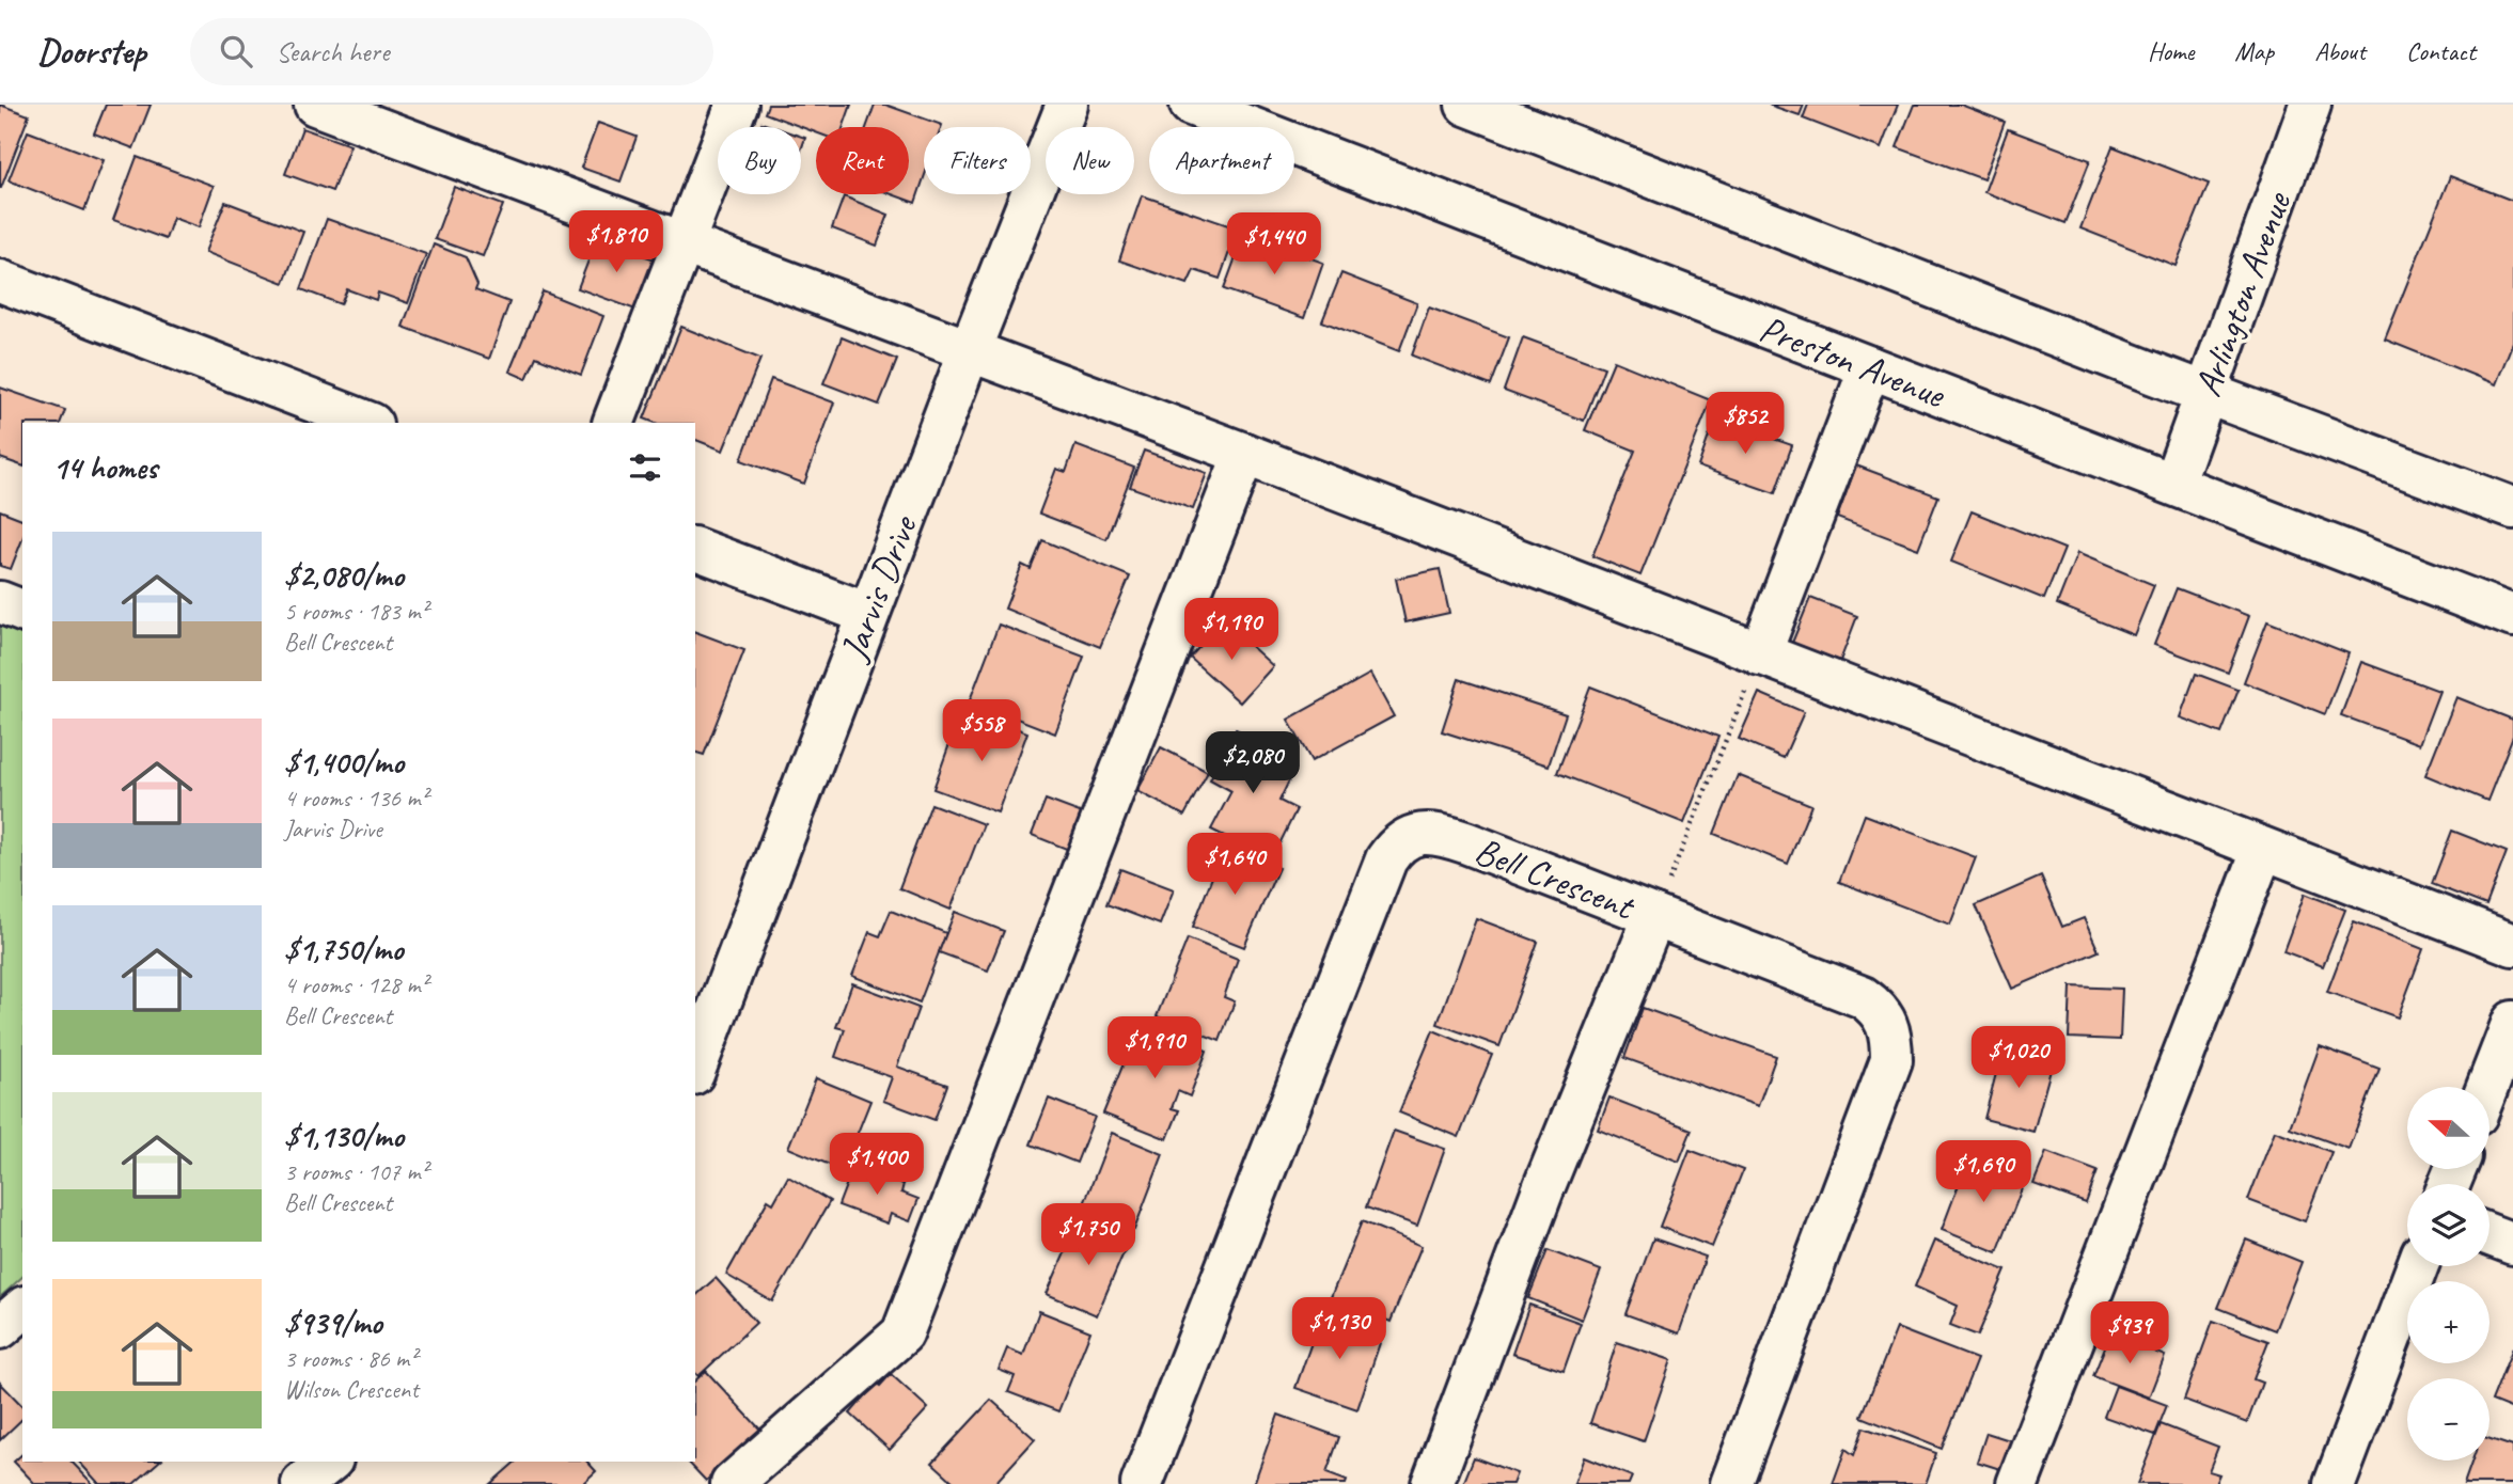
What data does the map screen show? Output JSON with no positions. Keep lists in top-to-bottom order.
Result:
{
  "streets": {
    "street": [
      "Arlington Avenue",
      "Preston Avenue",
      "Jarvis Drive",
      "Bell Crescent"
    ]
  },
  "crossings": [
    ["Arlington Avenue", "Preston Avenue"]
  ],
  "north": "left",
  "page": {
    "header": "Doorstep",
    "search": "Search here",
    "nav": [
      "Home",
      "Map",
      "About",
      "Contact"
    ],
    "chip": [
      "Buy",
      "Rent",
      "Filters",
      "New",
      "Apartment"
    ],
    "price": [
      "$1,810",
      "$1,440",
      "$852",
      "$1,190",
      "$558",
      "$2,080",
      "$1,640",
      "$1,910",
      "$1,020",
      "$1,400",
      "$1,690",
      "$1,750",
      "$1,130",
      "$939"
    ],
    "heading": "14 homes",
    "list": [
      {
        "name": "$2,080/mo",
        "note": "5 rooms · 183 m² · Bell Crescent"
      },
      {
        "name": "$1,400/mo",
        "note": "4 rooms · 136 m² · Jarvis Drive"
      },
      {
        "name": "$1,750/mo",
        "note": "4 rooms · 128 m² · Bell Crescent"
      },
      {
        "name": "$1,130/mo",
        "note": "3 rooms · 107 m² · Bell Crescent"
      },
      {
        "name": "$939/mo",
        "note": "3 rooms · 86 m² · Wilson Crescent"
      }
    ],
    "map_buttons": ["+", "−"]
  }
}
